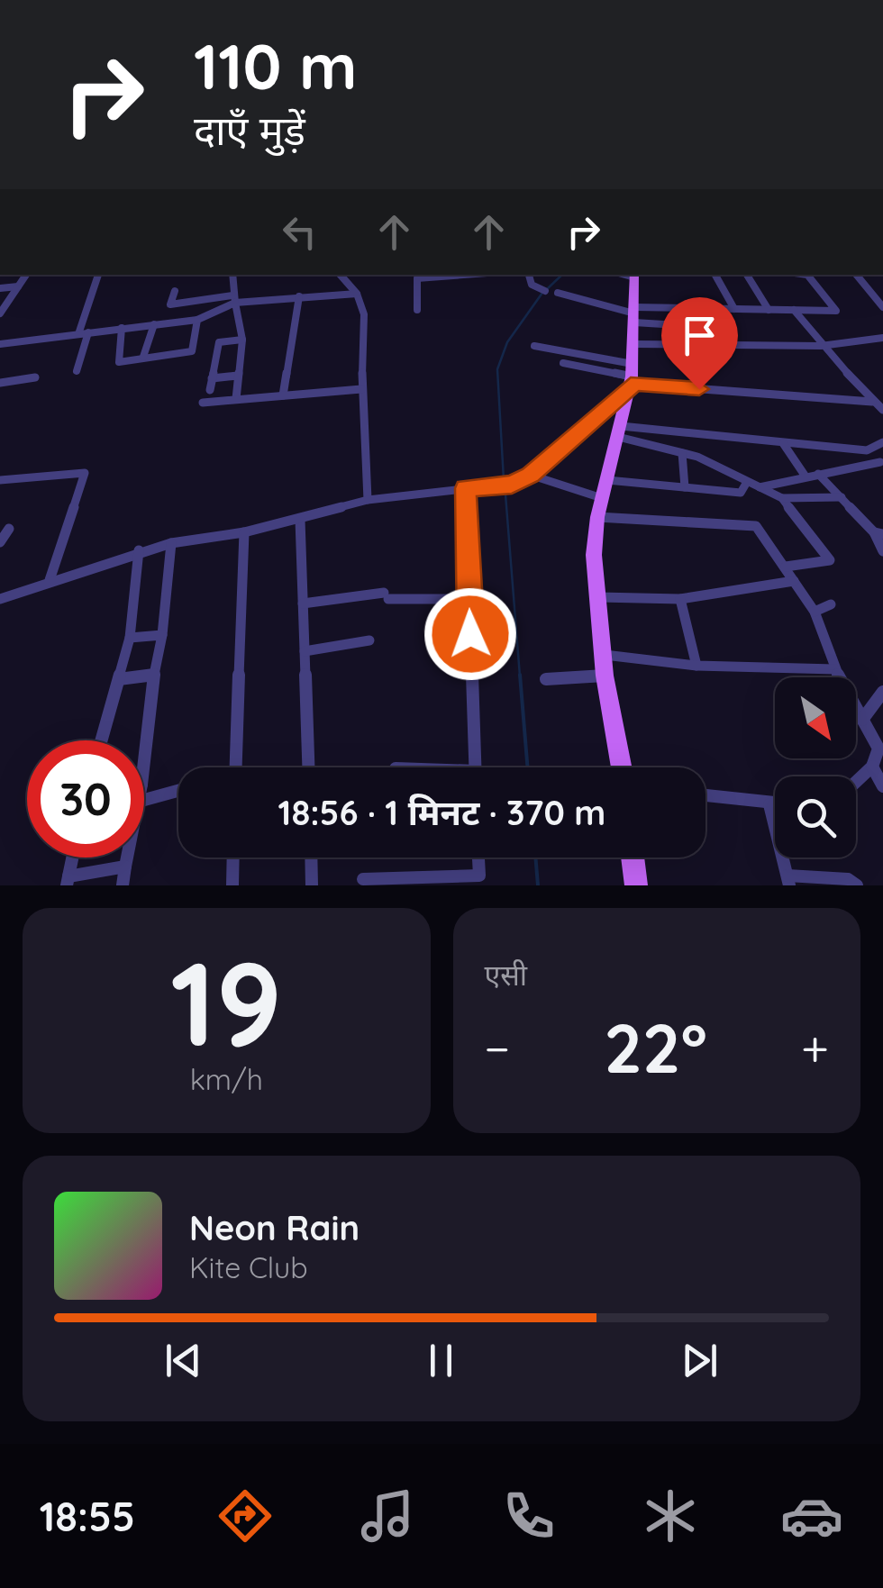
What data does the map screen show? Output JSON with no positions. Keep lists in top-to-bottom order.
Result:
{
  "north": "bottom right",
  "page": {
    "turn": ["110 m", "दाएँ मुड़ें"],
    "limit": "30",
    "trip": "18:56 · 1 मिनट · 370 m",
    "tile": [
      ["19", "km/h"],
      "एसी"
    ],
    "heat": ["−", "22°", "+"],
    "song": ["Neon Rain", "Kite Club"],
    "tabs": "18:55"
  }
}
